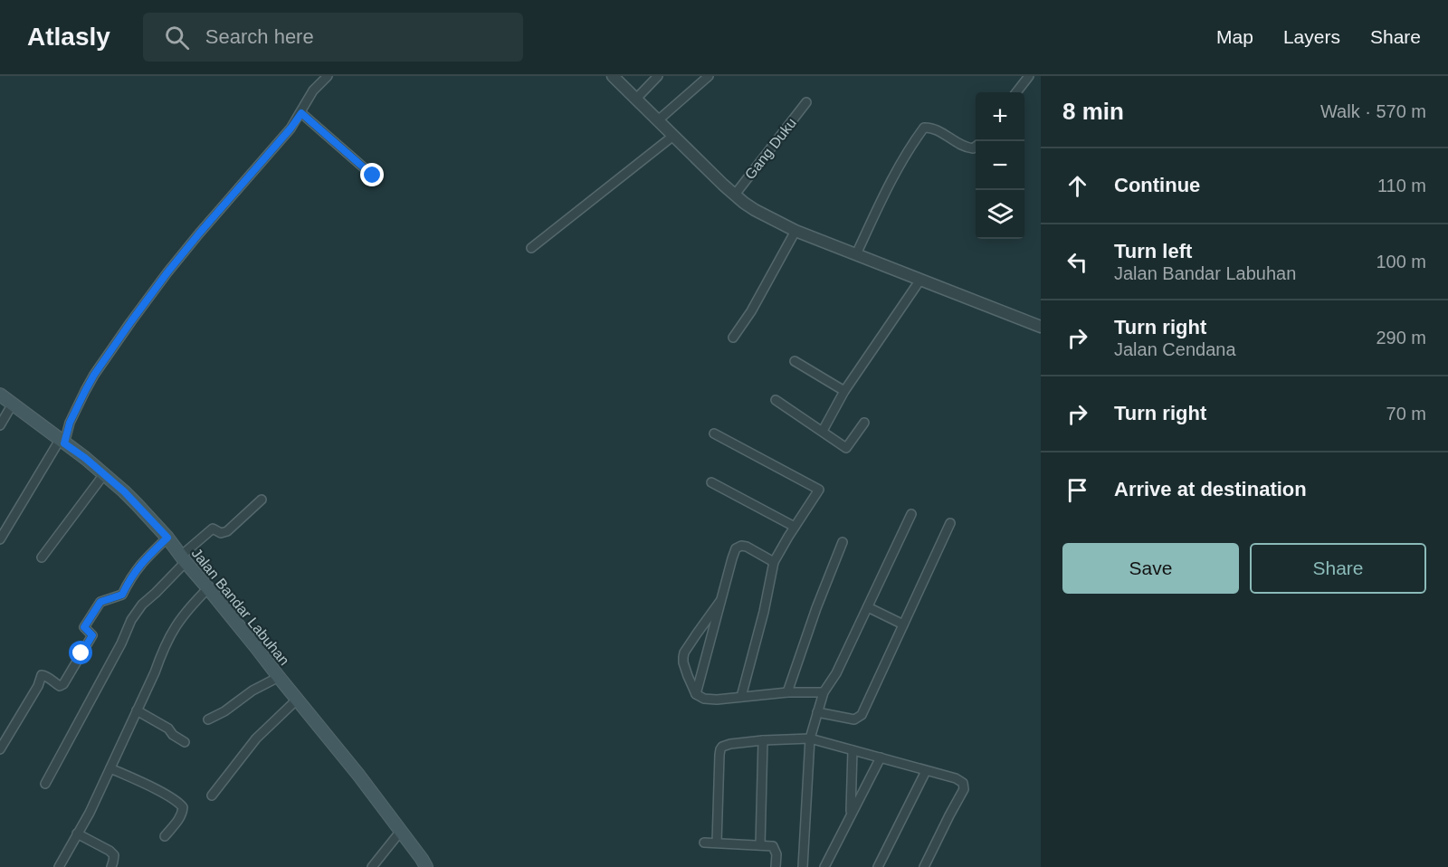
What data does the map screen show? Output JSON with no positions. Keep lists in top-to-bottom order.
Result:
{
  "streets": {
    "main road": ["Jalan Bandar Labuhan"],
    "street": ["Gang Duku"]
  },
  "page": {
    "header": "Atlasly",
    "search": "Search here",
    "nav": ["Map", "Layers", "Share"],
    "heading": ["8 min", "Walk · 570 m"],
    "map_buttons": ["+", "−"],
    "list": [
      ["Continue", "110 m"],
      ["Turn left", "Jalan Bandar Labuhan", "100 m"],
      ["Turn right", "Jalan Cendana", "290 m"],
      ["Turn right", "70 m"],
      "Arrive at destination"
    ],
    "buttons": ["Save", "Share"]
  }
}
